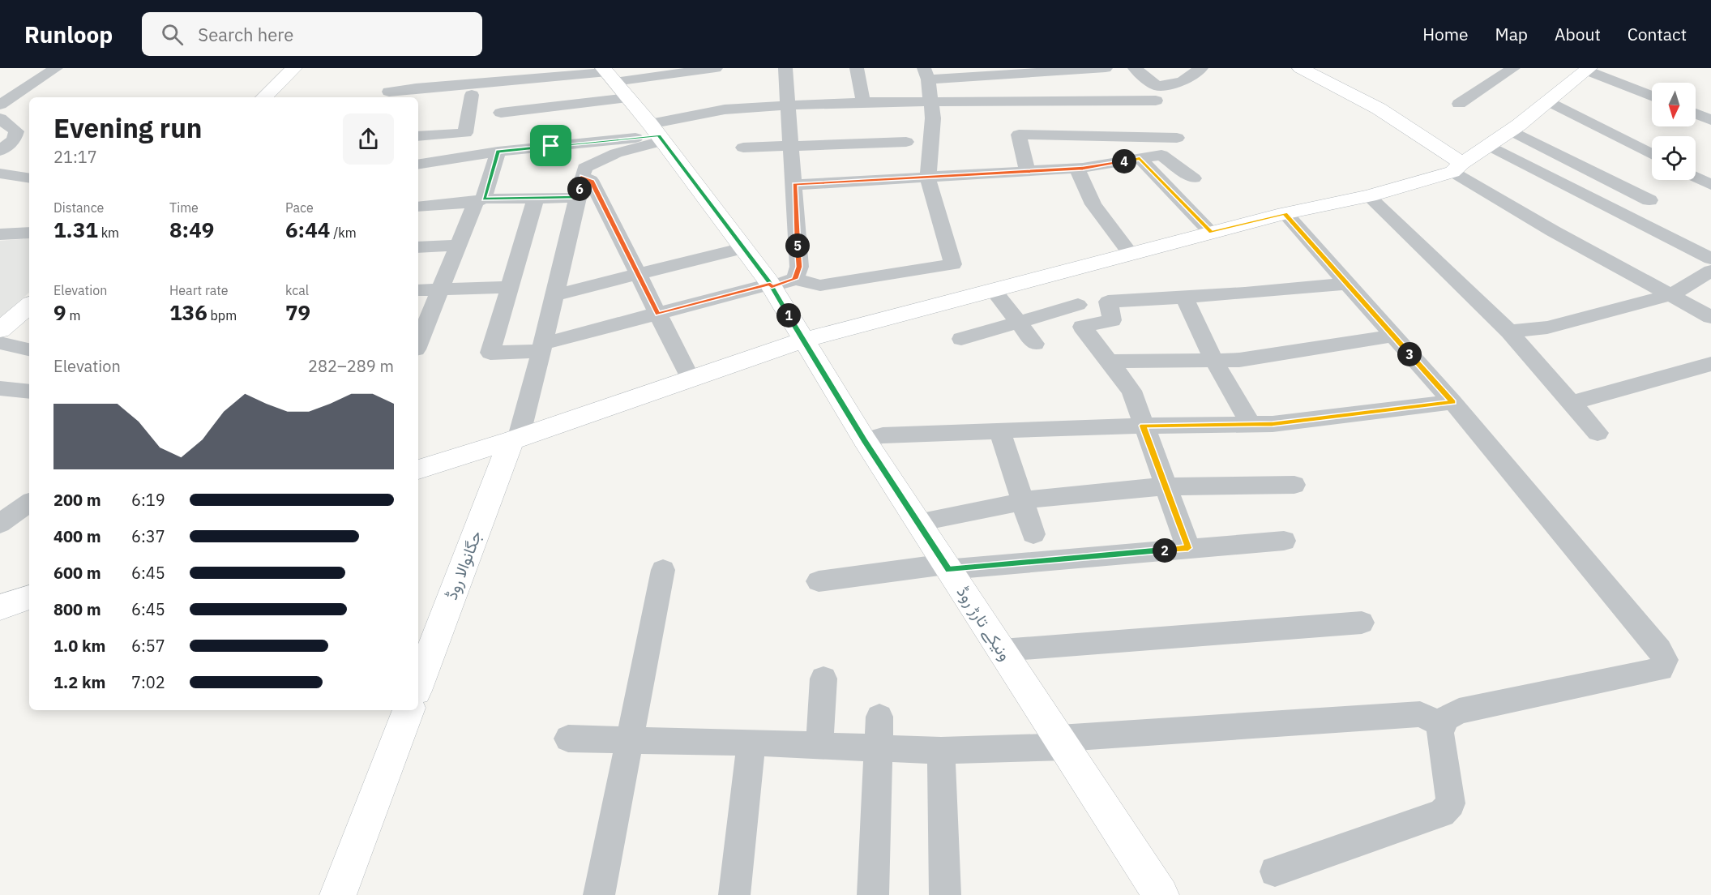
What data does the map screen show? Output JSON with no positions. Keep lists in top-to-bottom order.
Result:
{
  "streets": {
    "main road": ["جگانوالا روڈ", "ونیکے تارڑ روڈ"]
  },
  "north": "bottom",
  "page": {
    "header": "Runloop",
    "search": "Search here",
    "nav": [
      "Home",
      "Map",
      "About",
      "Contact"
    ],
    "heading": ["Evening run", "21:17"],
    "pins": [
      "4",
      "6",
      "5",
      "1",
      "3",
      "2"
    ],
    "stats": [
      ["Distance", "1.31 km"],
      ["Time", "8:49"],
      ["Pace", "6:44 /km"],
      ["Elevation", "9 m"],
      ["Heart rate", "136 bpm"],
      ["kcal", "79"]
    ],
    "chart": ["Elevation", "282–289 m"],
    "list": [
      {
        "name": "200 m",
        "note": "6:19"
      },
      {
        "name": "400 m",
        "note": "6:37"
      },
      {
        "name": "600 m",
        "note": "6:45"
      },
      {
        "name": "800 m",
        "note": "6:45"
      },
      {
        "name": "1.0 km",
        "note": "6:57"
      },
      {
        "name": "1.2 km",
        "note": "7:02"
      }
    ]
  }
}
